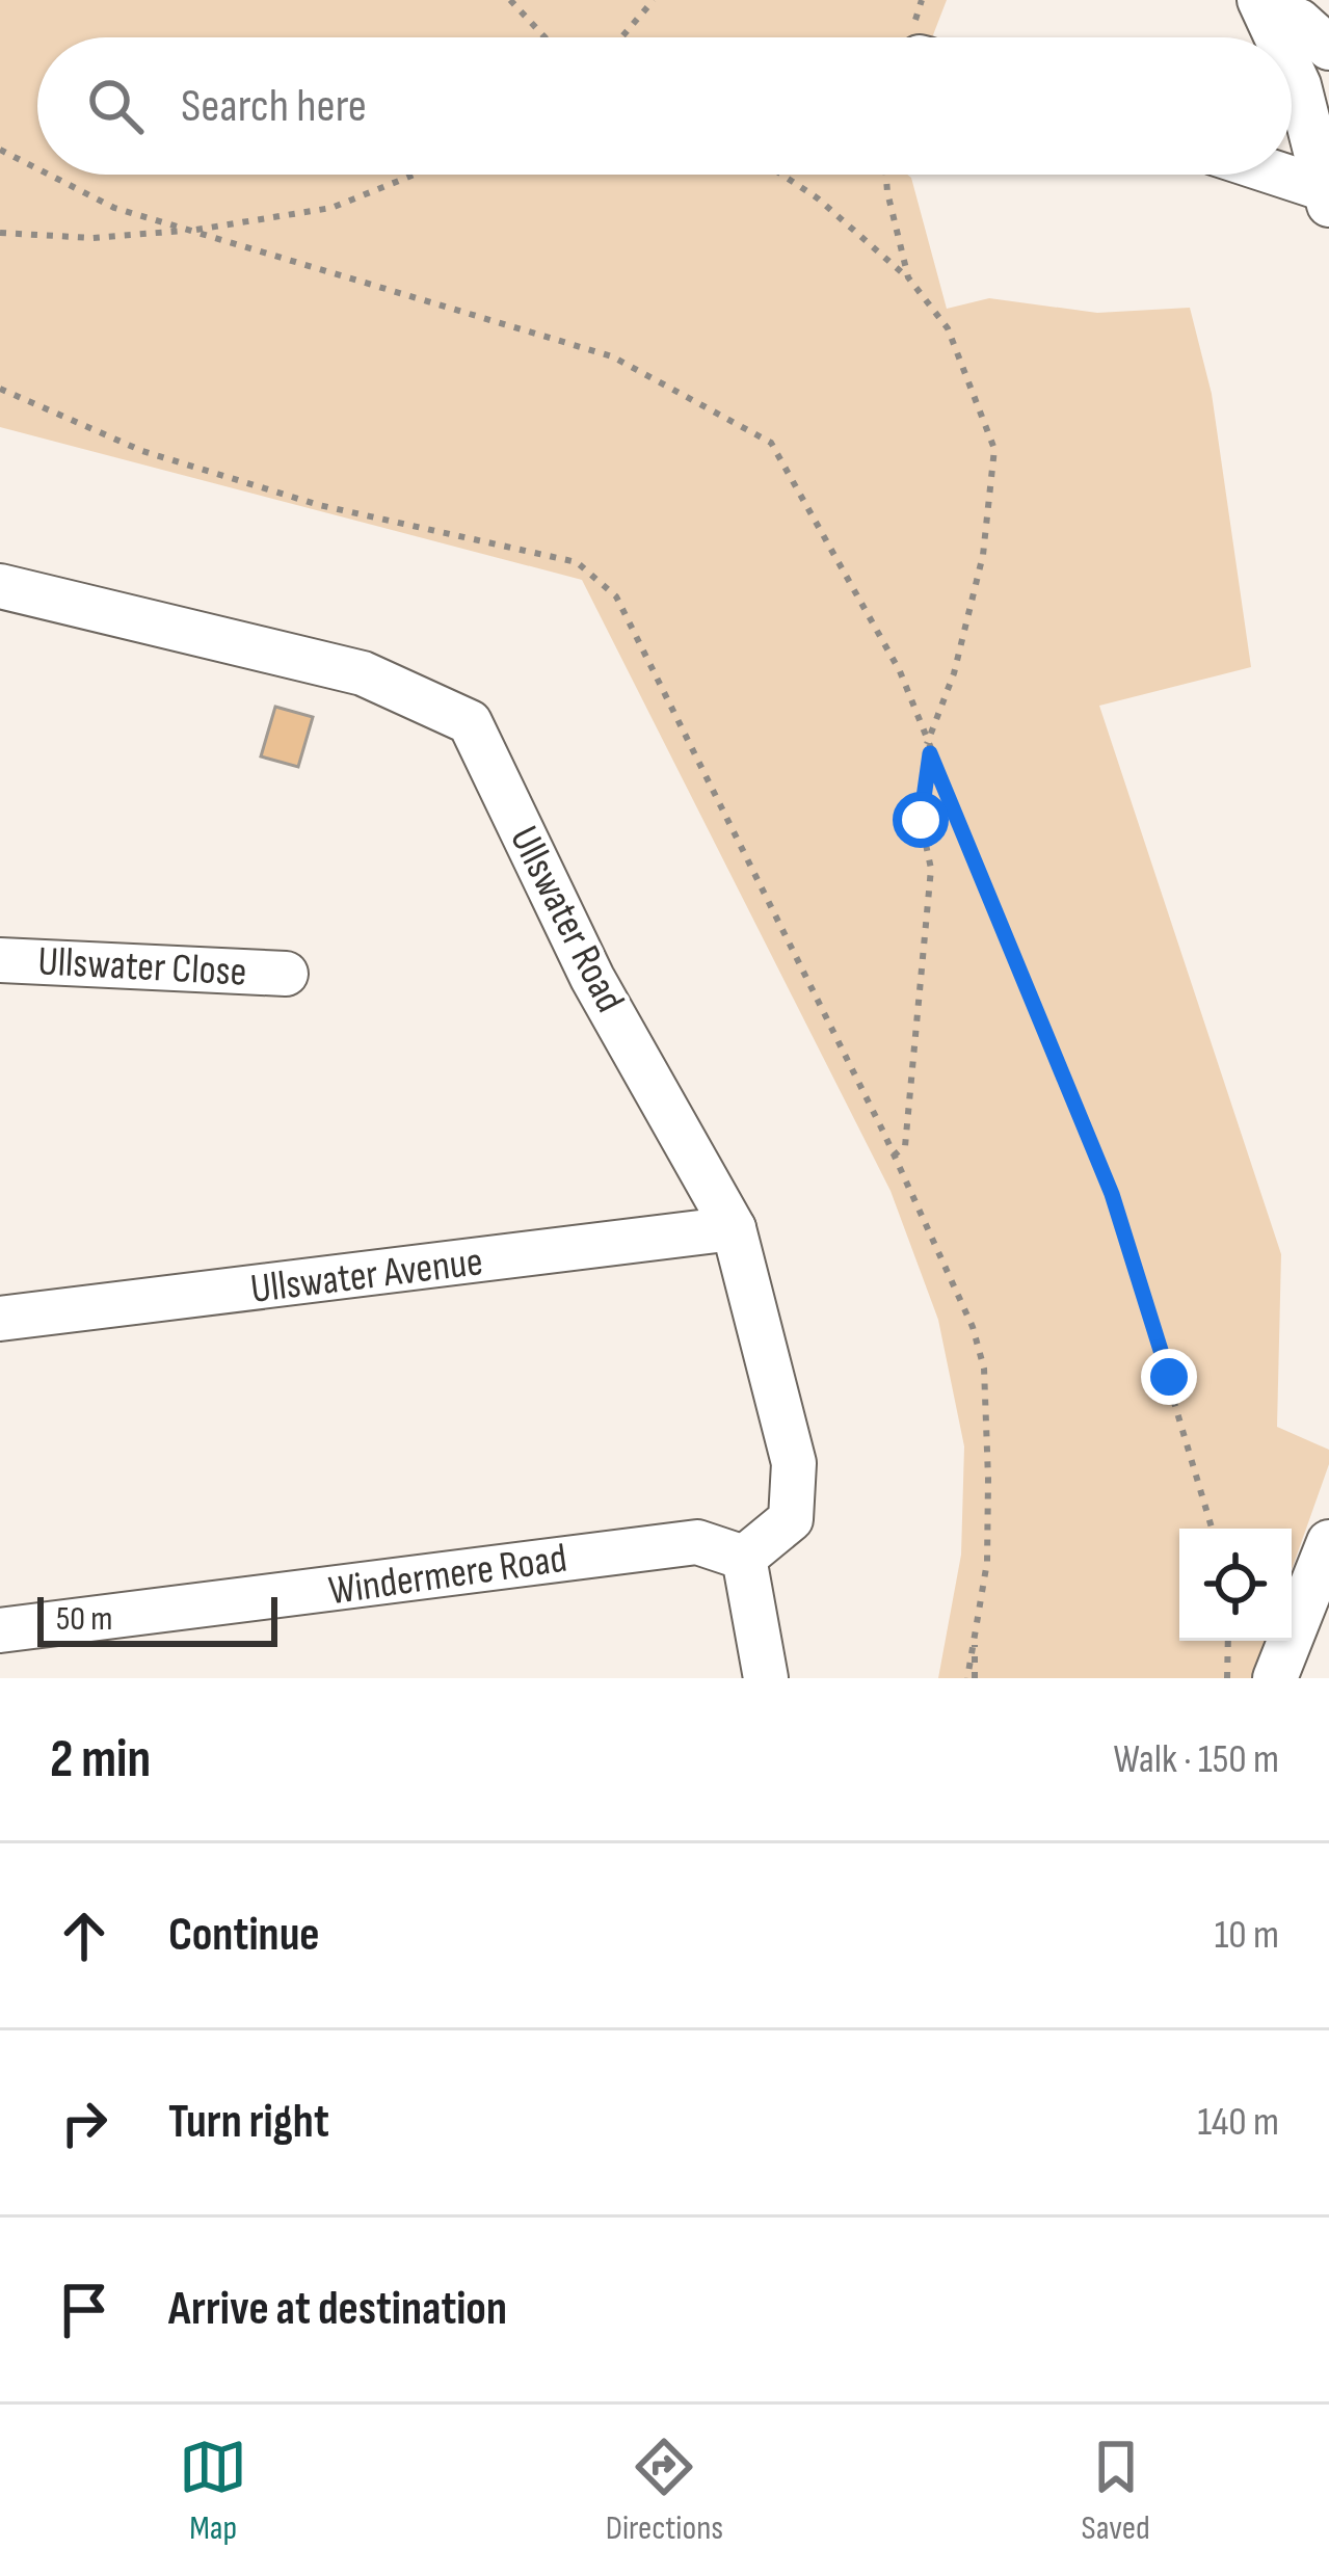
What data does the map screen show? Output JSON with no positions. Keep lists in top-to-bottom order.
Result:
{
  "streets": {
    "street": [
      "Ullswater Road",
      "Ullswater Close",
      "Ullswater Avenue",
      "Windermere Road"
    ]
  },
  "crossings": [
    ["Ullswater Road", "Ullswater Avenue"],
    ["Ullswater Road", "Windermere Road"]
  ],
  "scale_bar": "50 m",
  "page": {
    "search": "Search here",
    "scale": "50 m",
    "heading": ["2 min", "Walk · 150 m"],
    "list": [
      ["Continue", "10 m"],
      ["Turn right", "140 m"],
      "Arrive at destination"
    ],
    "nav": ["Map", "Directions", "Saved"]
  }
}
